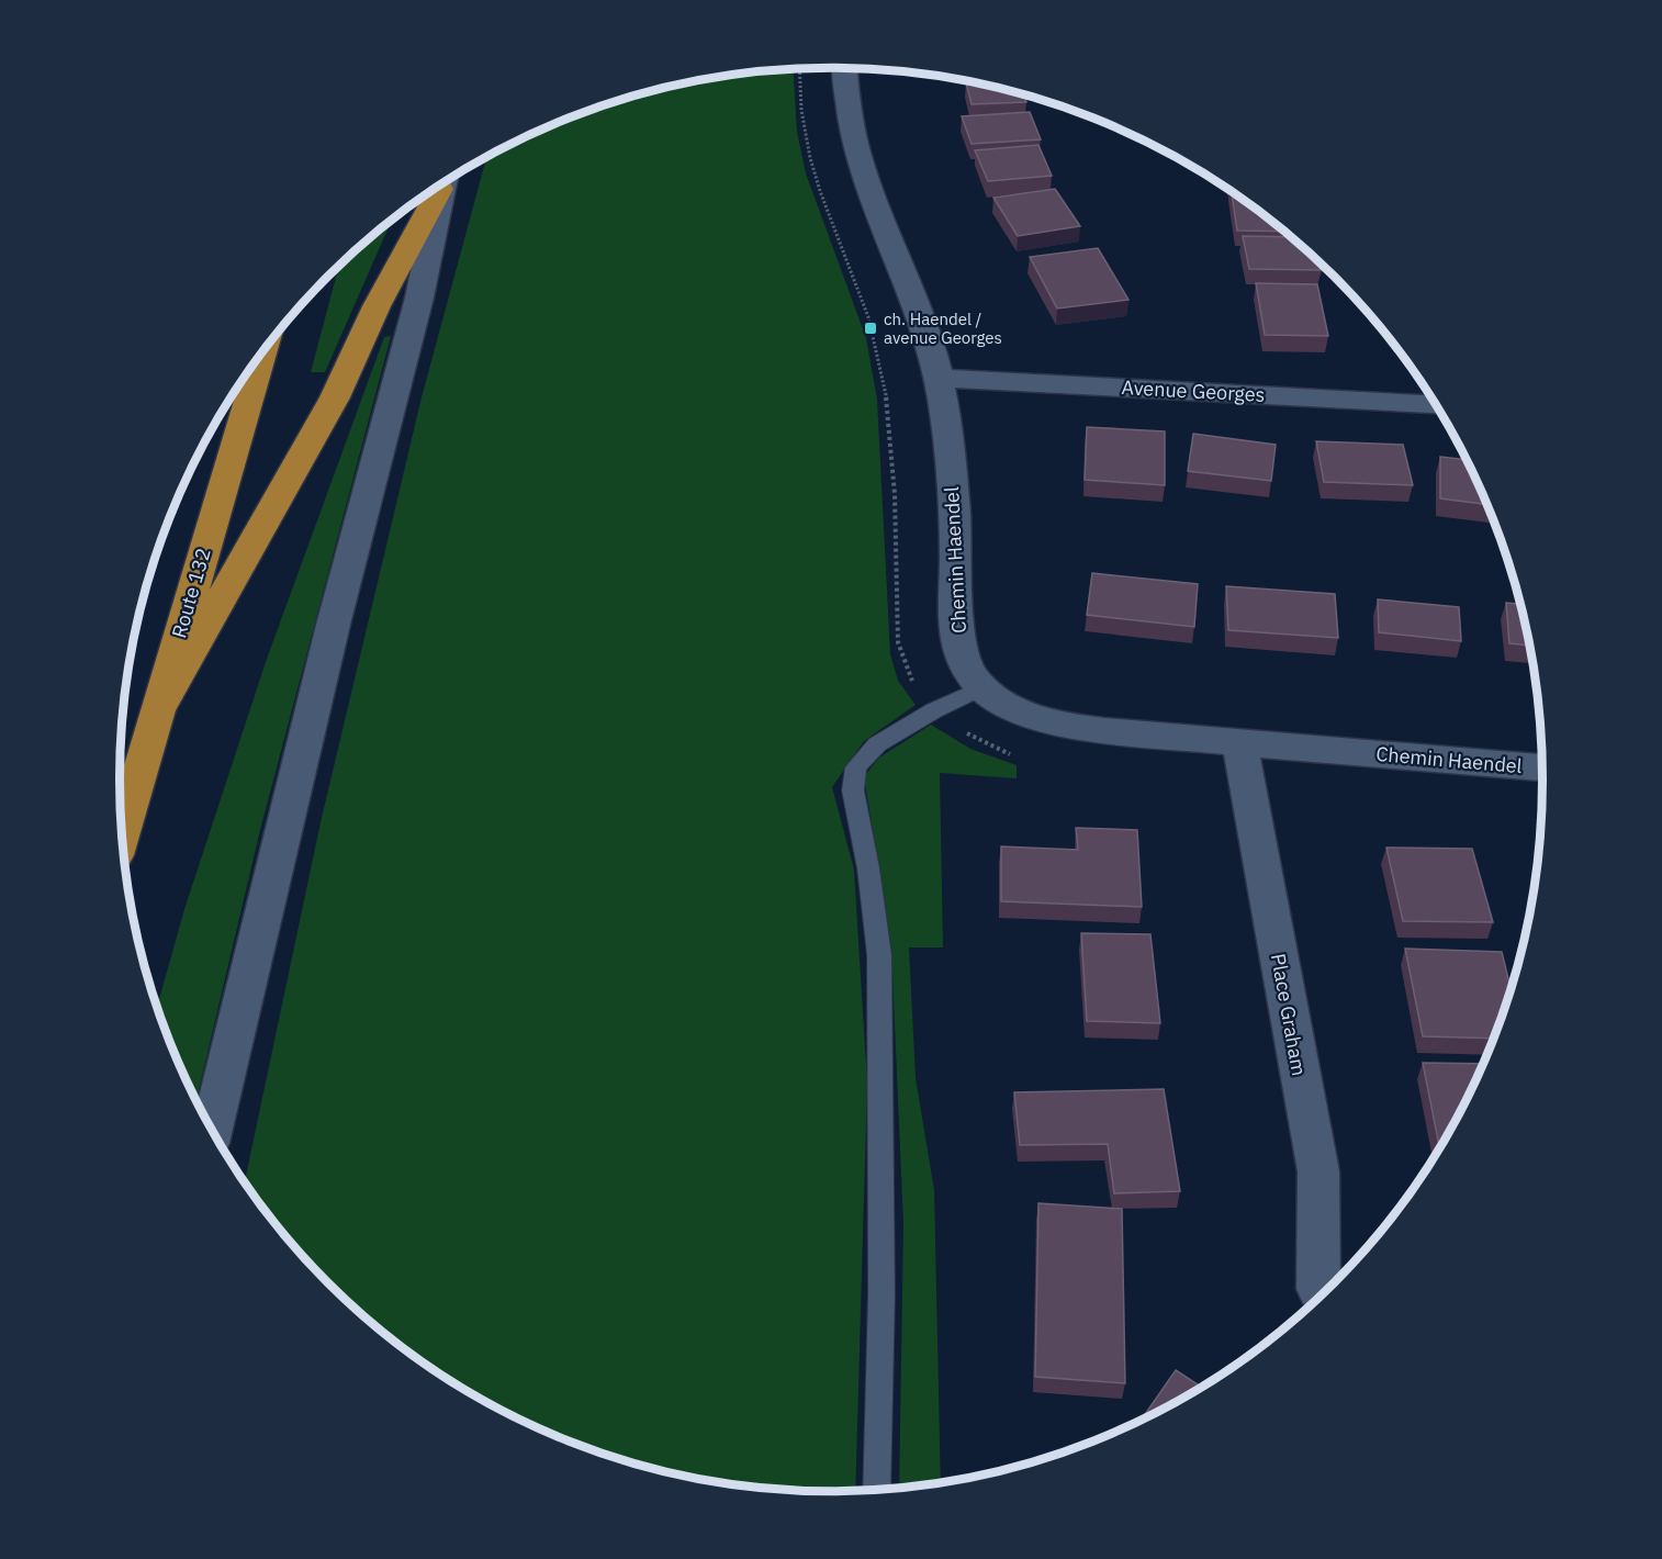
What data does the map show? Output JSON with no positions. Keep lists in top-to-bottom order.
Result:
{
  "streets": {
    "highway": ["Route 132"],
    "street": ["Avenue Georges", "Chemin Haendel", "Place Graham"]
  },
  "crossings": [
    ["Avenue Georges", "Chemin Haendel"],
    ["Chemin Haendel", "Place Graham"]
  ],
  "places": {
    "transit": ["ch. Haendel / avenue Georges"]
  }
}
